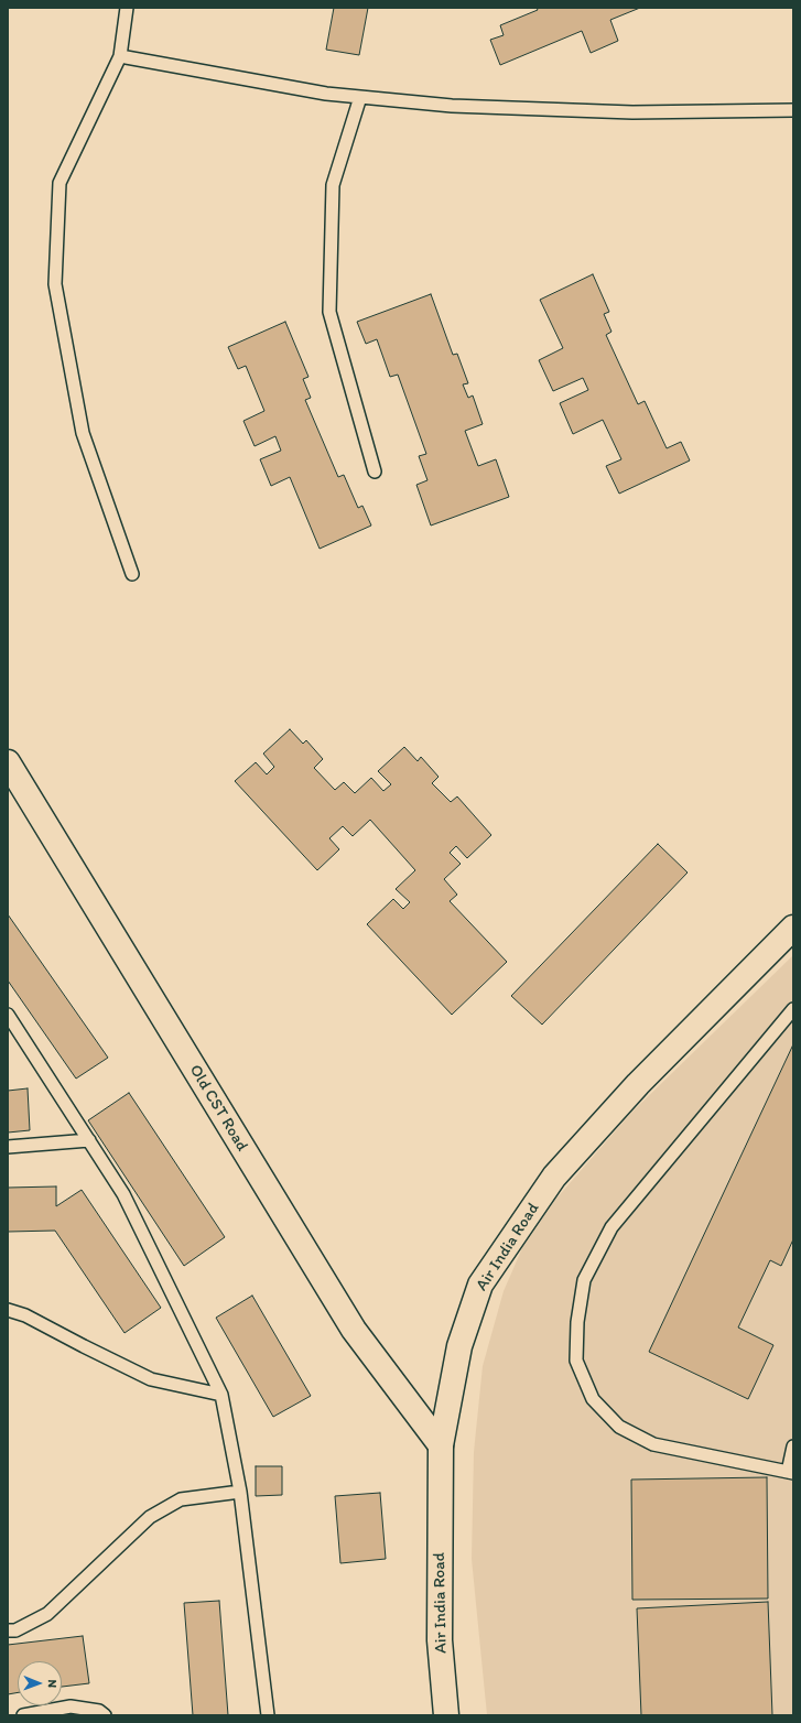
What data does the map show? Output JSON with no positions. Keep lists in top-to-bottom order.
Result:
{
  "streets": {
    "street": ["Old CST Road", "Air India Road"]
  },
  "crossings": [
    ["Old CST Road", "Air India Road"]
  ],
  "north": "right"
}
